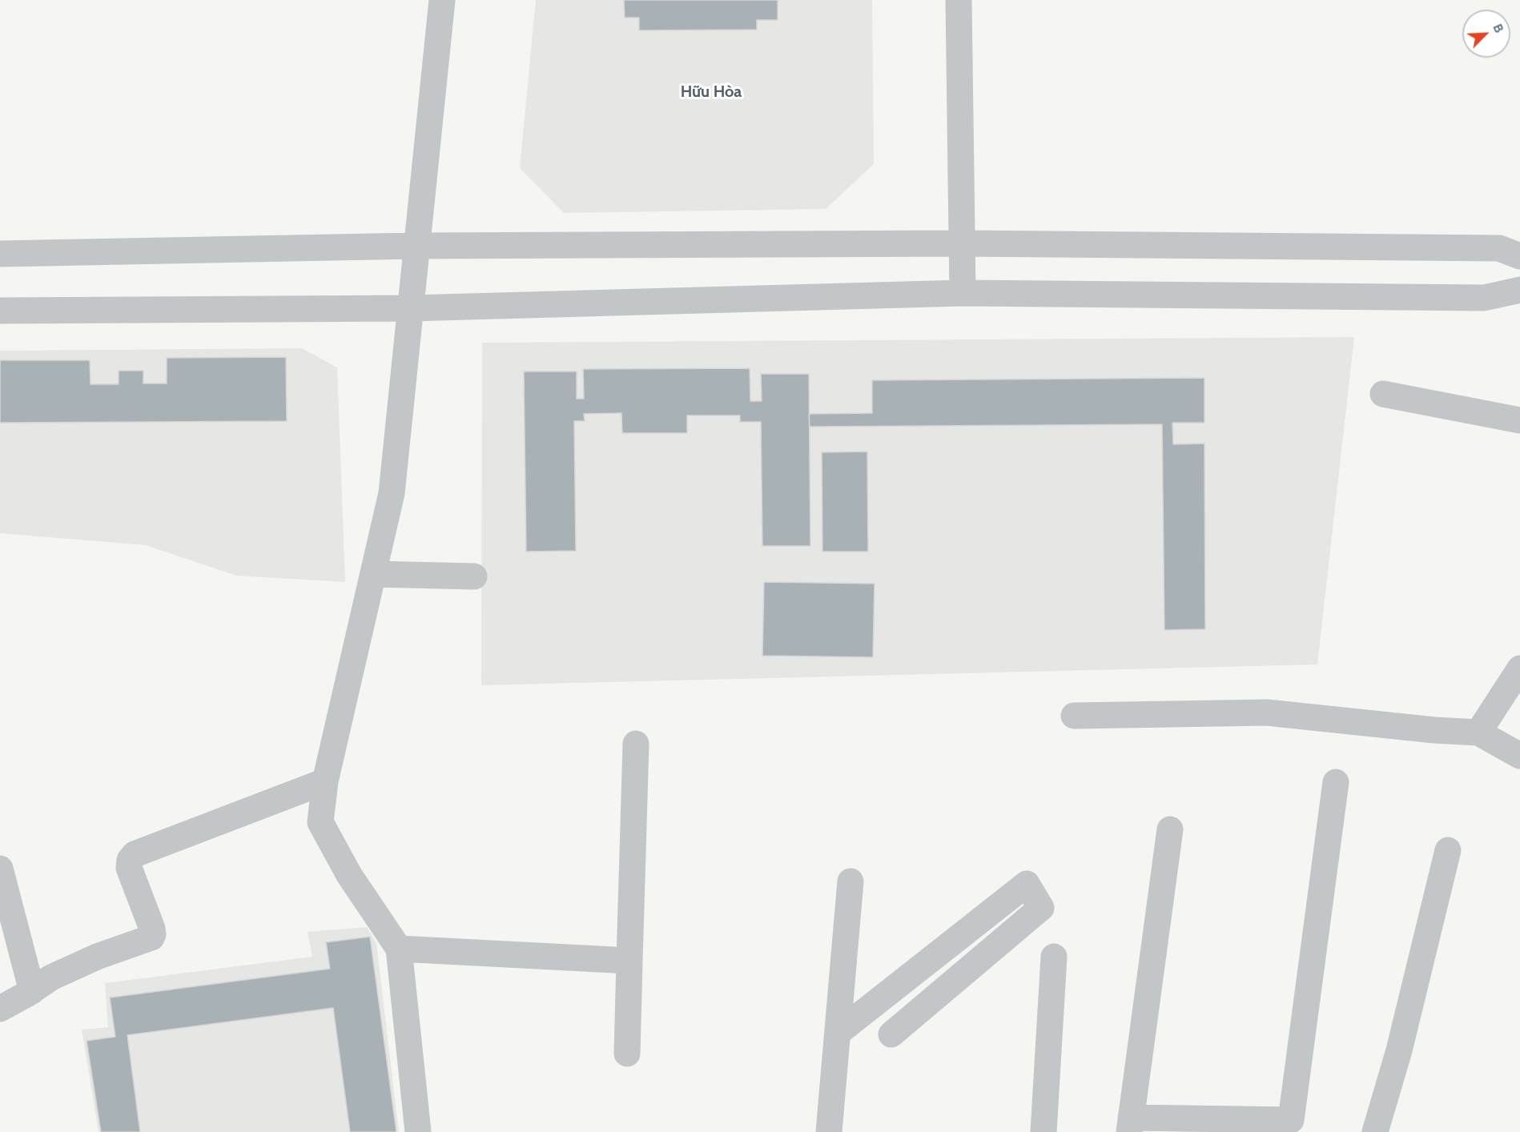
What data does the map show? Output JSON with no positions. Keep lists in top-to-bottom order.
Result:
{
  "districts": ["Hữu Hòa"],
  "north": "top right"
}
